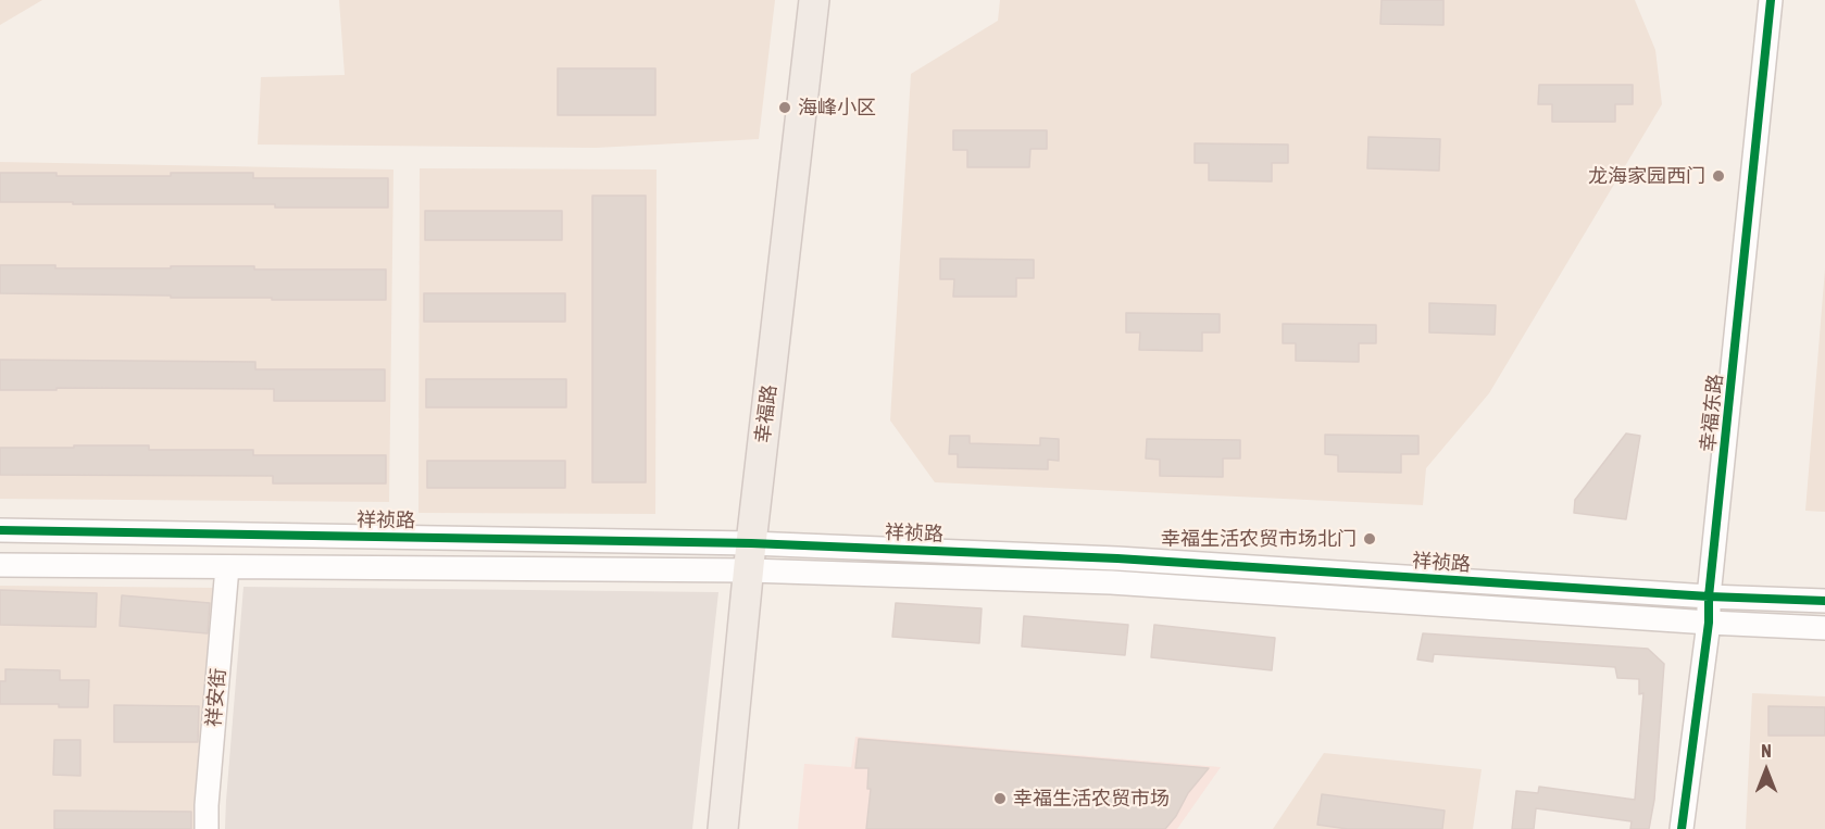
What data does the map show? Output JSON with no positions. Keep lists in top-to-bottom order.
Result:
{
  "streets": {
    "main road": ["幸福路"],
    "street": ["幸福东路", "祥祯路", "祥安街"]
  },
  "crossings": [
    ["幸福东路", "祥祯路"],
    ["幸福路", "祥祯路"],
    ["祥祯路", "祥安街"]
  ],
  "places": [
    "海峰小区",
    "龙海家园西门",
    "幸福生活农贸市场北门",
    "幸福生活农贸市场"
  ],
  "north": "top"
}
